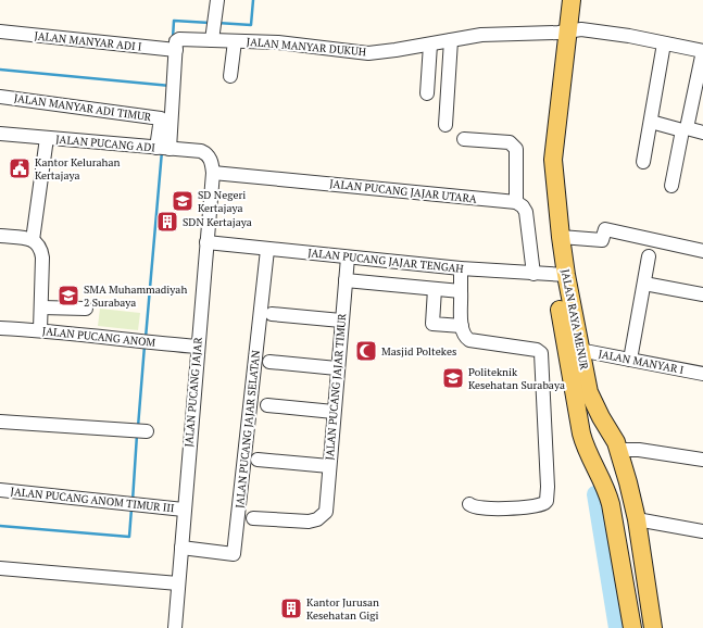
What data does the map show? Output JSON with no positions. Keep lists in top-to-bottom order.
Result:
{
  "streets": {
    "main road": ["JALAN RAYA MENUR"],
    "street": [
      "JALAN MANYAR ADI I",
      "JALAN MANYAR DUKUH",
      "JALAN MANYAR ADI TIMUR",
      "JALAN PUCANG ADI",
      "JALAN PUCANG JAJAR UTARA",
      "JALAN PUCANG JAJAR TENGAH",
      "JALAN PUCANG ANOM",
      "JALAN MANYAR I",
      "JALAN PUCANG JAJAR TIMUR",
      "JALAN PUCANG JAJAR",
      "JALAN PUCANG JAJAR SELATAN",
      "JALAN PUCANG ANOM TIMUR III"
    ]
  },
  "crossings": [
    ["JALAN MANYAR ADI I", "JALAN MANYAR DUKUH"],
    ["JALAN MANYAR DUKUH", "JALAN RAYA MENUR"],
    ["JALAN MANYAR ADI TIMUR", "JALAN PUCANG ADI"],
    ["JALAN PUCANG ADI", "JALAN PUCANG JAJAR"],
    ["JALAN PUCANG JAJAR UTARA", "JALAN PUCANG JAJAR"],
    ["JALAN PUCANG JAJAR TENGAH", "JALAN RAYA MENUR"],
    ["JALAN PUCANG JAJAR TENGAH", "JALAN PUCANG JAJAR TIMUR"],
    ["JALAN PUCANG JAJAR TENGAH", "JALAN PUCANG JAJAR"],
    ["JALAN PUCANG JAJAR TENGAH", "JALAN PUCANG JAJAR SELATAN"],
    ["JALAN RAYA MENUR", "JALAN MANYAR I"],
    ["JALAN PUCANG ANOM", "JALAN PUCANG JAJAR"],
    ["JALAN PUCANG JAJAR", "JALAN PUCANG JAJAR SELATAN"],
    ["JALAN PUCANG JAJAR", "JALAN PUCANG ANOM TIMUR III"]
  ],
  "places": {
    "public building": ["Kantor Kelurahan Kertajaya"],
    "school or university": ["SD Negeri Kertajaya", "SMA Muhammadiyah 2 Surabaya", "Politeknik Kesehatan Surabaya"],
    "building": ["SDN Kertajaya", "Kantor Jurusan Kesehatan Gigi"],
    "mosque": ["Masjid Poltekes"]
  }
}
